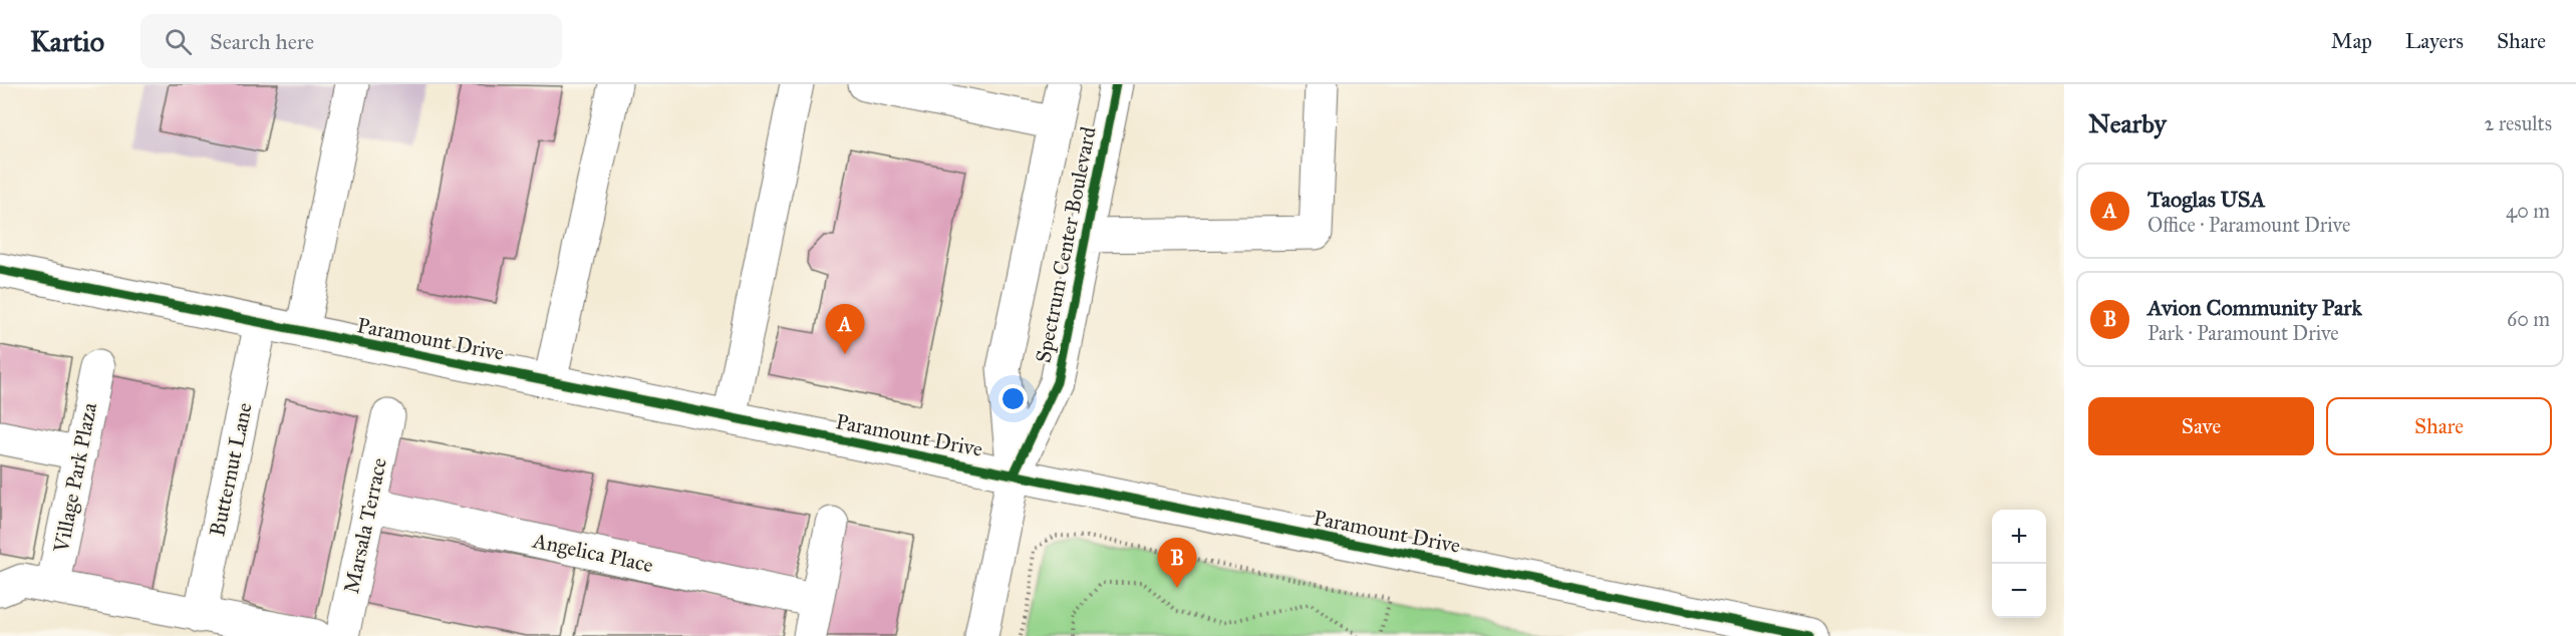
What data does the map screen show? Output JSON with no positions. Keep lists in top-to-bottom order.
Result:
{
  "streets": {
    "street": [
      "Spectrum Center Boulevard",
      "Paramount Drive",
      "Butternut Lane",
      "Village Park Plaza",
      "Marsala Terrace",
      "Angelica Place"
    ]
  },
  "crossings": [
    ["Spectrum Center Boulevard", "Paramount Drive"],
    ["Paramount Drive", "Butternut Lane"],
    ["Marsala Terrace", "Angelica Place"]
  ],
  "page": {
    "header": "Kartio",
    "search": "Search here",
    "nav": ["Map", "Layers", "Share"],
    "heading": ["Nearby", "2 results"],
    "list": [
      {
        "mark": "A",
        "name": "Taoglas USA",
        "note": "Office · Paramount Drive",
        "value": "40 m"
      },
      {
        "mark": "B",
        "name": "Avion Community Park",
        "note": "Park · Paramount Drive",
        "value": "60 m"
      }
    ],
    "pins": ["A", "B"],
    "buttons": ["Save", "Share"],
    "map_buttons": ["+", "−"]
  }
}
